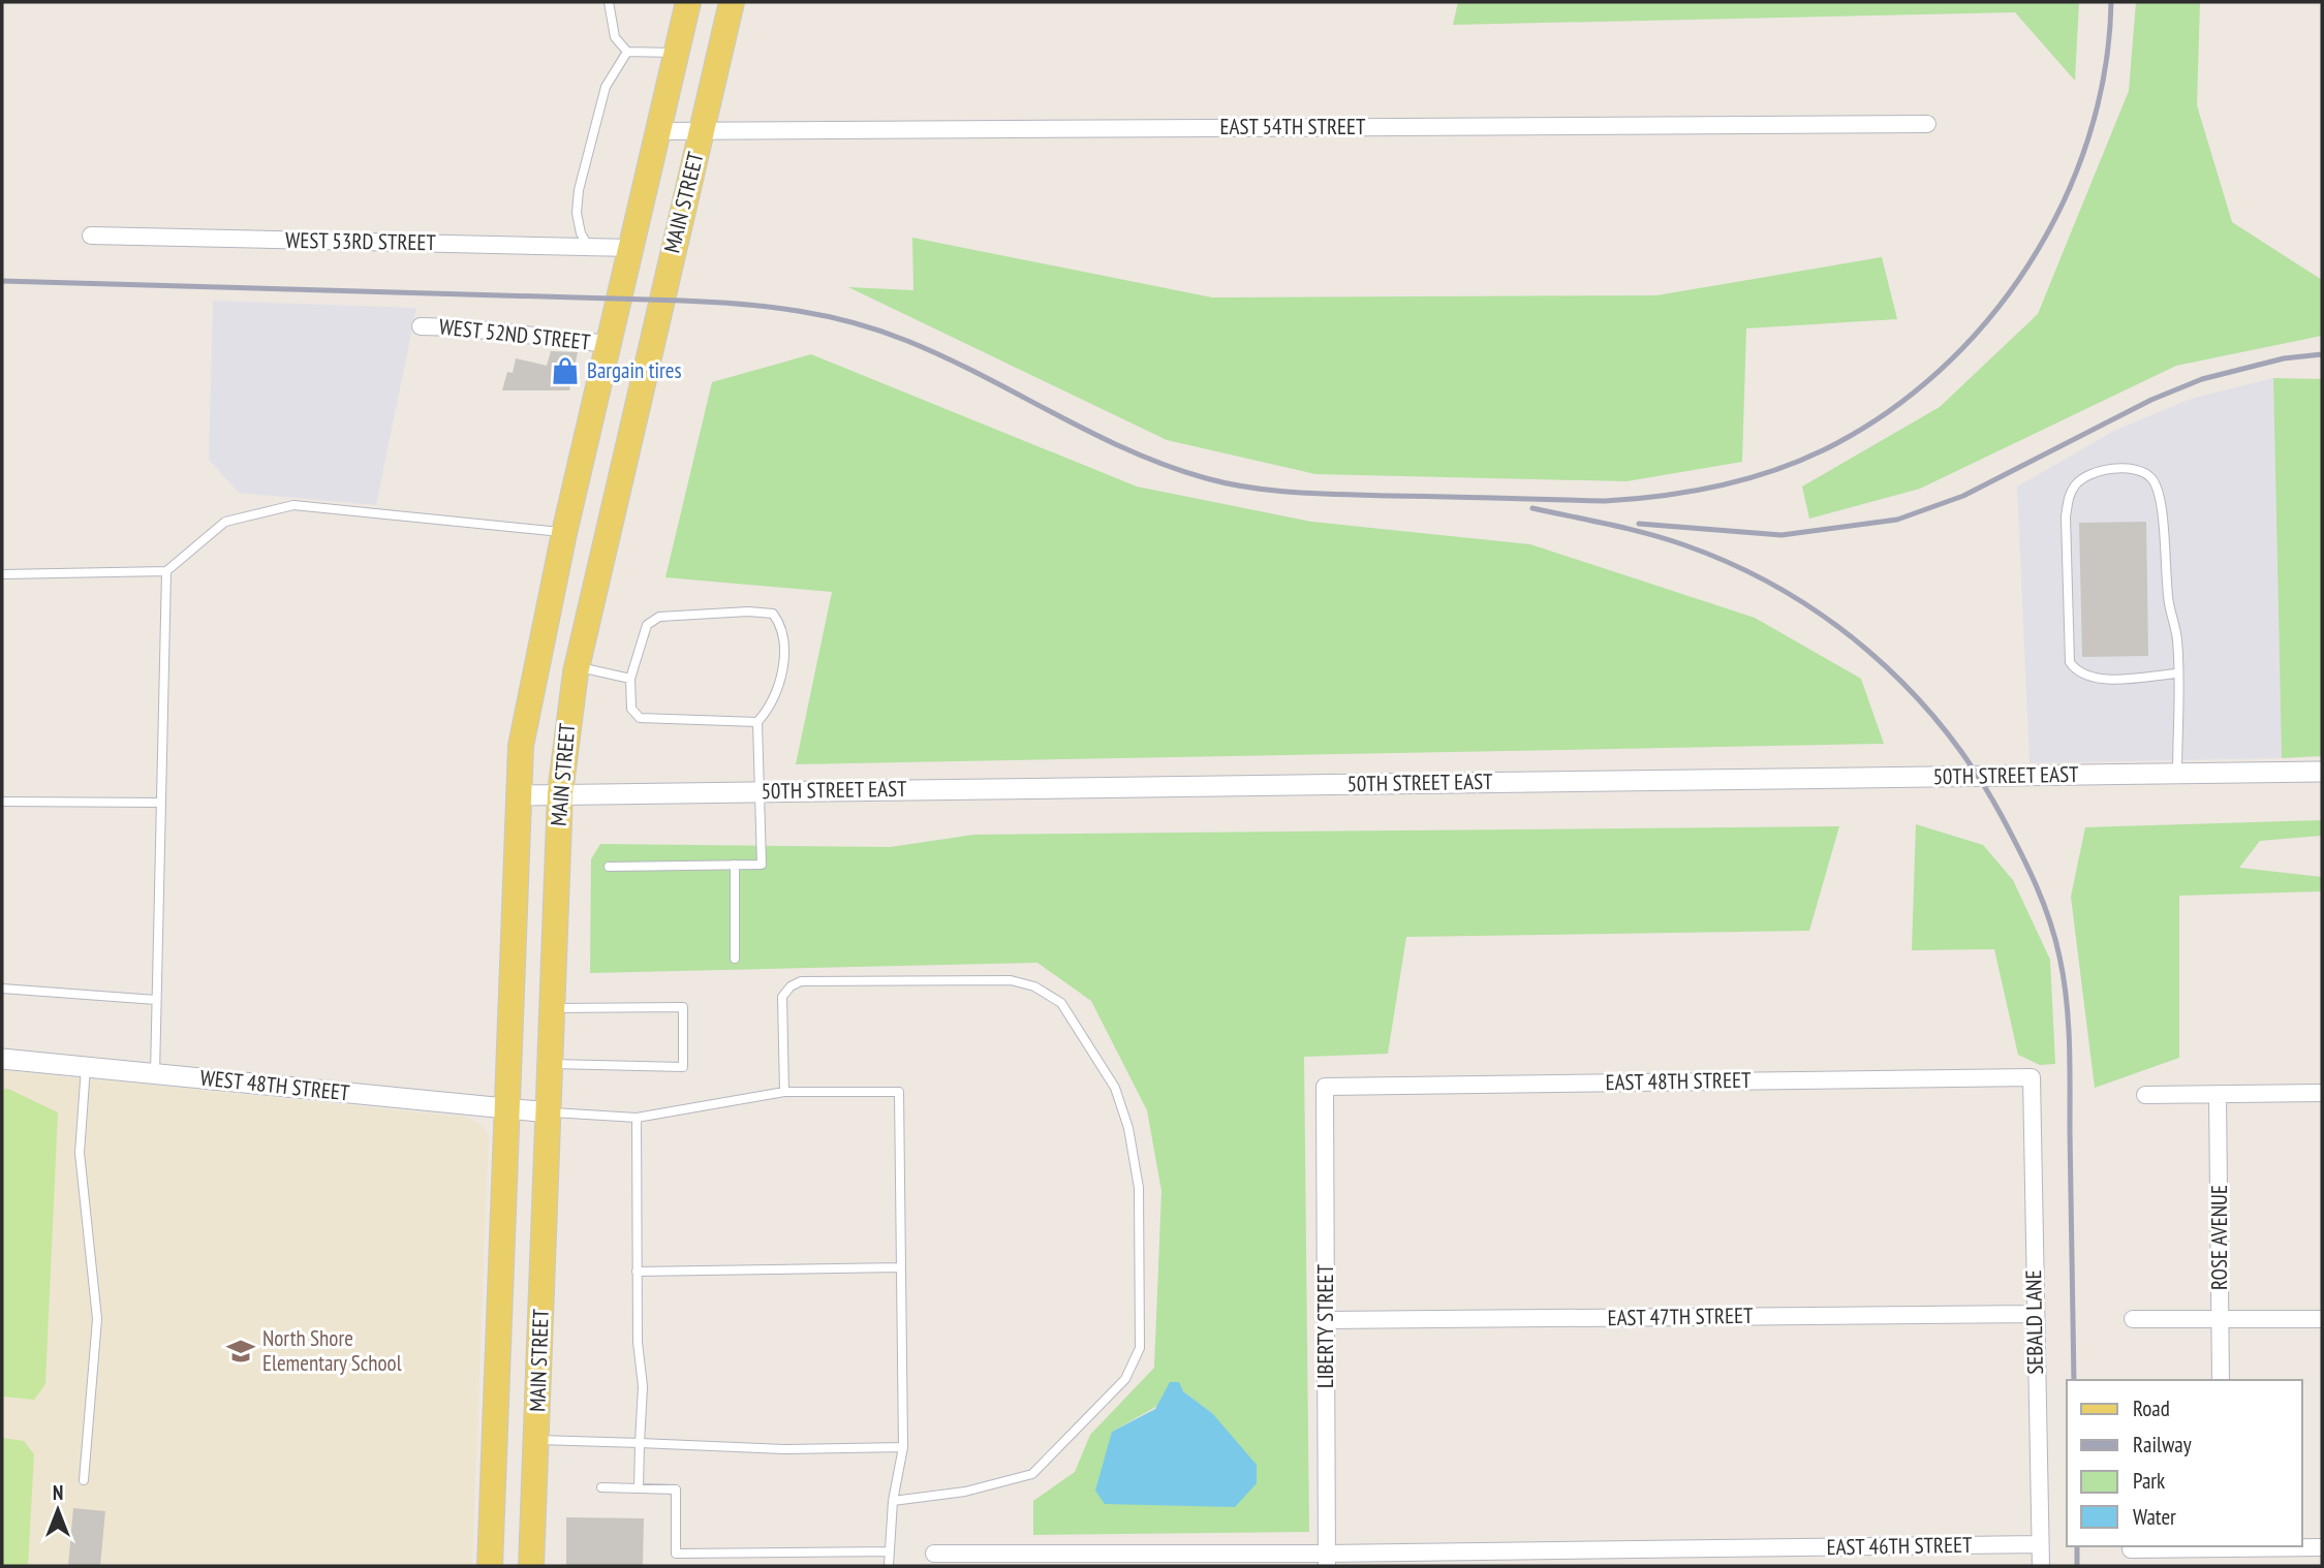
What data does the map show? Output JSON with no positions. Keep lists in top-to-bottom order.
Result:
{
  "streets": {
    "main road": ["MAIN STREET"],
    "street": [
      "EAST 54TH STREET",
      "WEST 53RD STREET",
      "WEST 52ND STREET",
      "50TH STREET EAST",
      "EAST 48TH STREET",
      "WEST 48TH STREET",
      "ROSE AVENUE",
      "EAST 47TH STREET",
      "SEBALD LANE",
      "LIBERTY STREET",
      "EAST 46TH STREET"
    ]
  },
  "crossings": [
    ["EAST 54TH STREET", "MAIN STREET"],
    ["MAIN STREET", "WEST 53RD STREET"],
    ["MAIN STREET", "WEST 52ND STREET"],
    ["MAIN STREET", "50TH STREET EAST"],
    ["MAIN STREET", "WEST 48TH STREET"],
    ["EAST 48TH STREET", "SEBALD LANE"],
    ["EAST 48TH STREET", "LIBERTY STREET"],
    ["EAST 47TH STREET", "SEBALD LANE"],
    ["EAST 47TH STREET", "LIBERTY STREET"],
    ["SEBALD LANE", "EAST 46TH STREET"],
    ["LIBERTY STREET", "EAST 46TH STREET"]
  ],
  "places": {
    "shop": ["Bargain tires"],
    "school or university": ["North Shore Elementary School"]
  },
  "legend": [
    "Road",
    "Railway",
    "Park",
    "Water"
  ],
  "north": "top"
}
